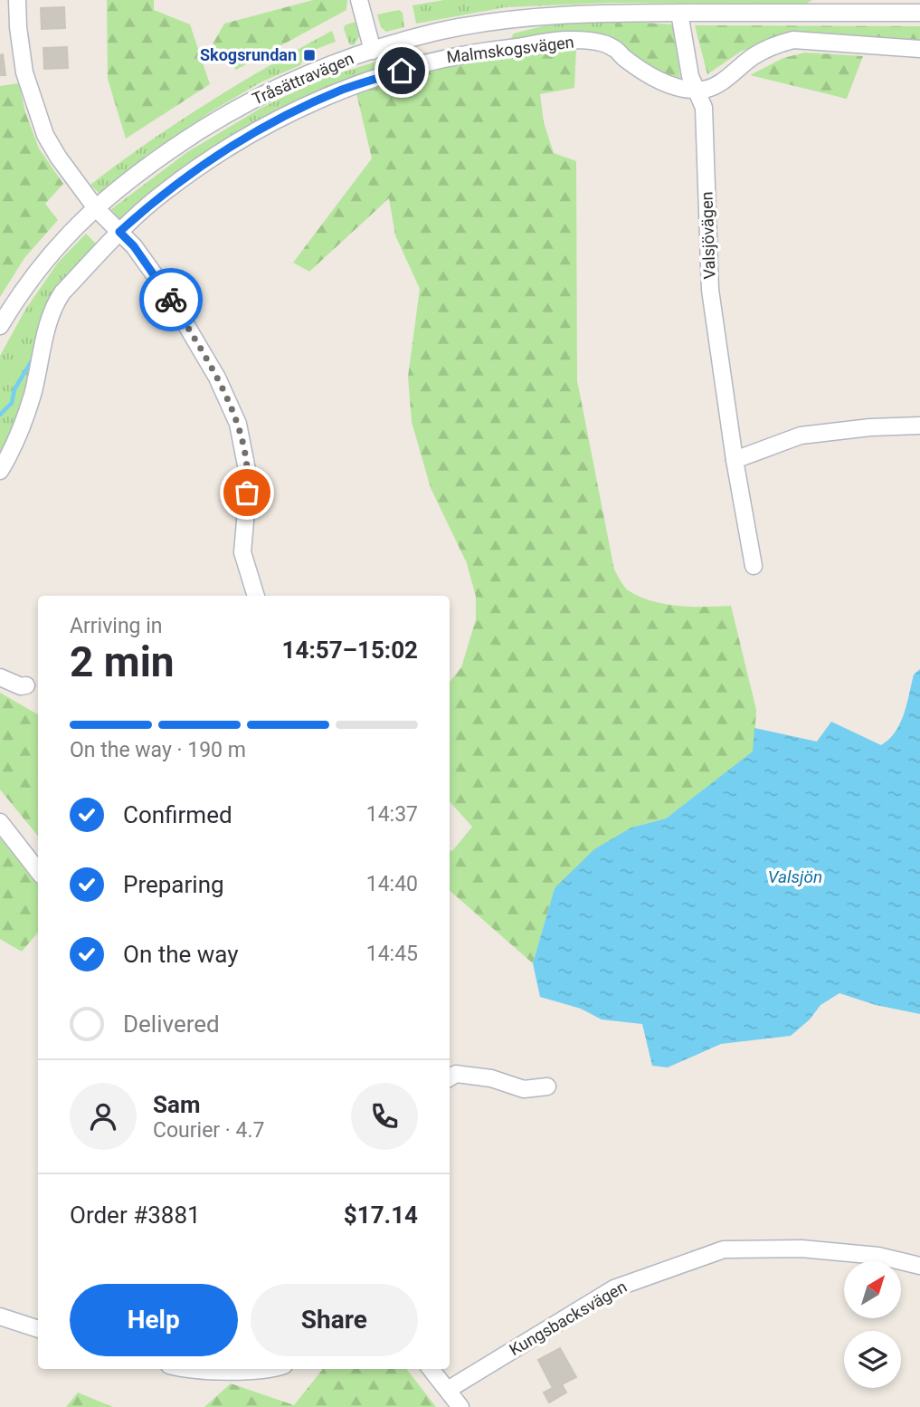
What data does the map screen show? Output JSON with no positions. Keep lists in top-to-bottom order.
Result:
{
  "streets": {
    "street": [
      "Malmskogsvägen",
      "Tråsättravägen",
      "Valsjövägen",
      "Kungsbacksvägen"
    ]
  },
  "crossings": [
    ["Malmskogsvägen", "Valsjövägen"],
    ["Tråsättravägen", "Valsjövägen"]
  ],
  "water": ["Valsjön"],
  "places": {
    "transit": ["Skogsrundan"]
  },
  "north": "top right",
  "page": {
    "heading": ["2 min", "Arriving in", "14:57–15:02"],
    "panel": [
      "Sam",
      "Courier · 4.7",
      "Order #3881",
      "$17.14"
    ],
    "bar": "On the way · 190 m",
    "list": [
      ["Confirmed", "14:37"],
      ["Preparing", "14:40"],
      ["On the way", "14:45"],
      "Delivered"
    ],
    "buttons": ["Help", "Share"]
  }
}
